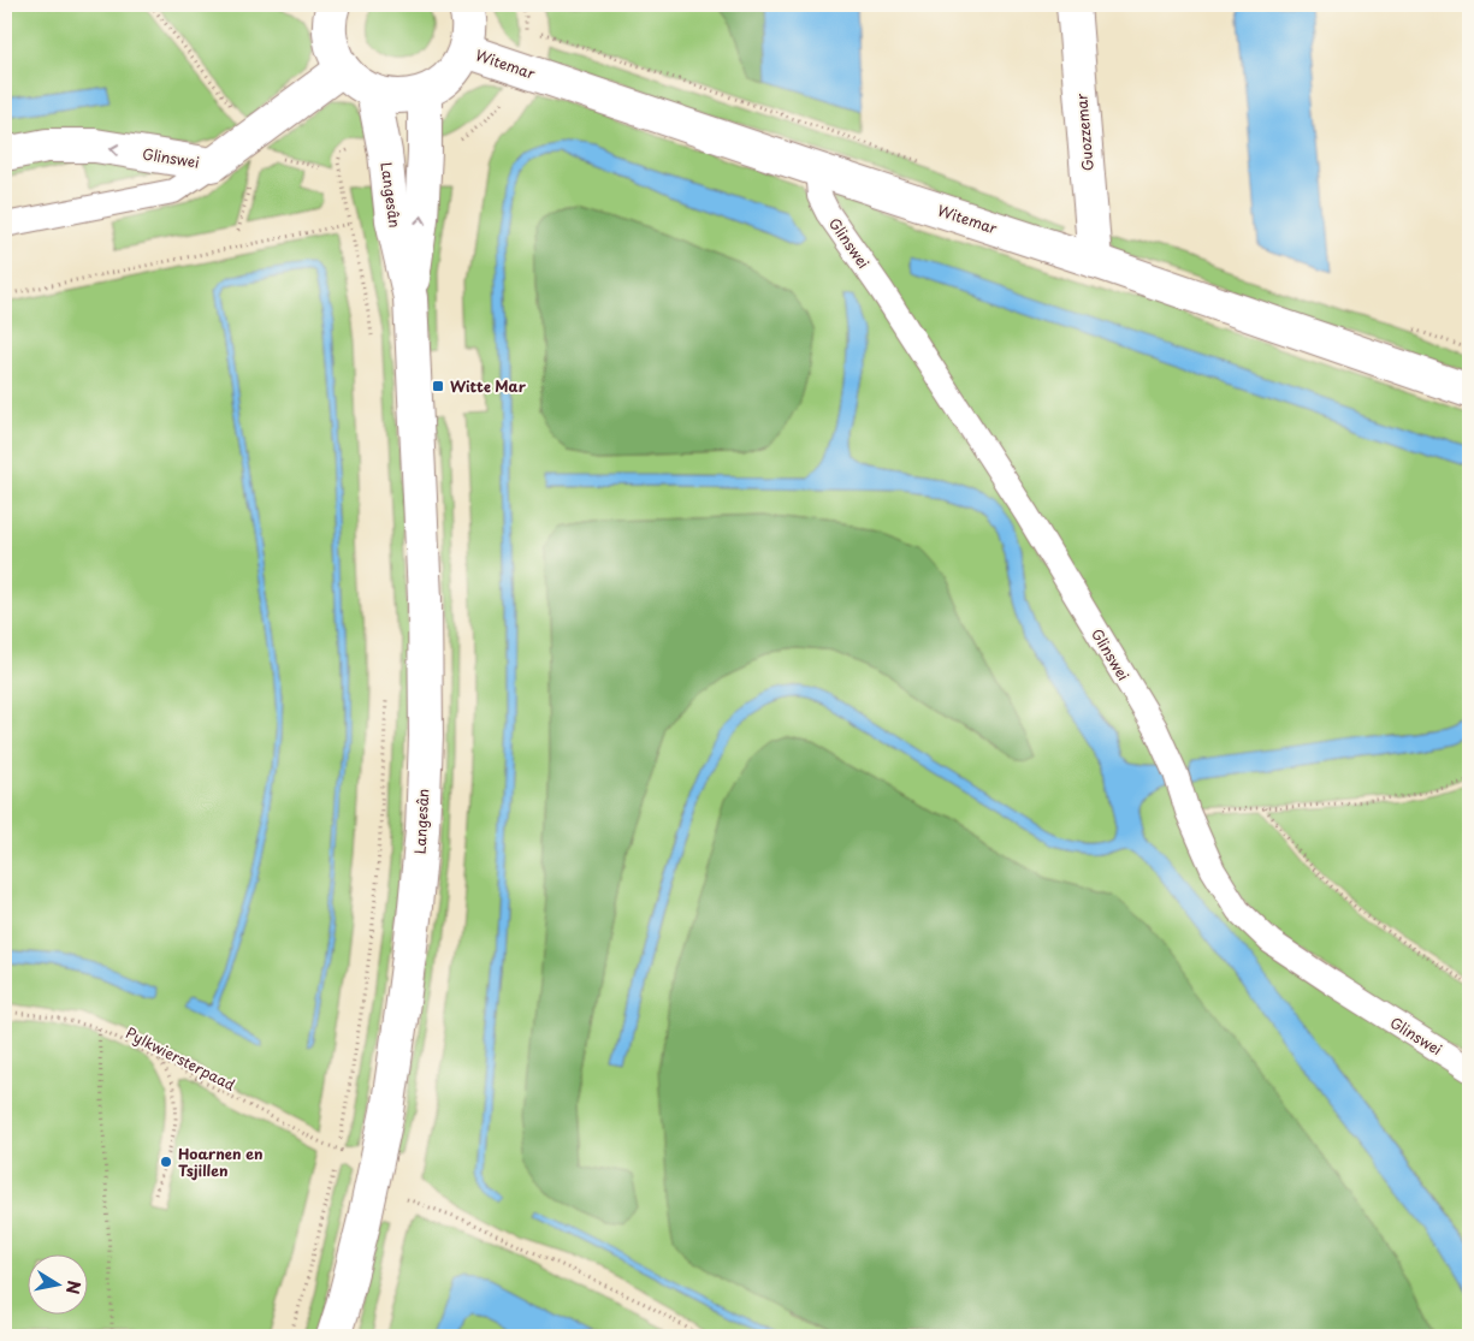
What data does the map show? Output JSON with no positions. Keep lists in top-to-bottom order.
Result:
{
  "streets": {
    "street": [
      "Witemar",
      "Guozzemar",
      "Glinswei",
      "Langesân"
    ],
    "path": ["Pylkwiersterpaad"]
  },
  "crossings": [
    ["Witemar", "Guozzemar"],
    ["Witemar", "Glinswei"]
  ],
  "places": {
    "transit": ["Witte Mar"],
    "other": ["Hoarnen en Tsjillen"]
  },
  "north": "right"
}
